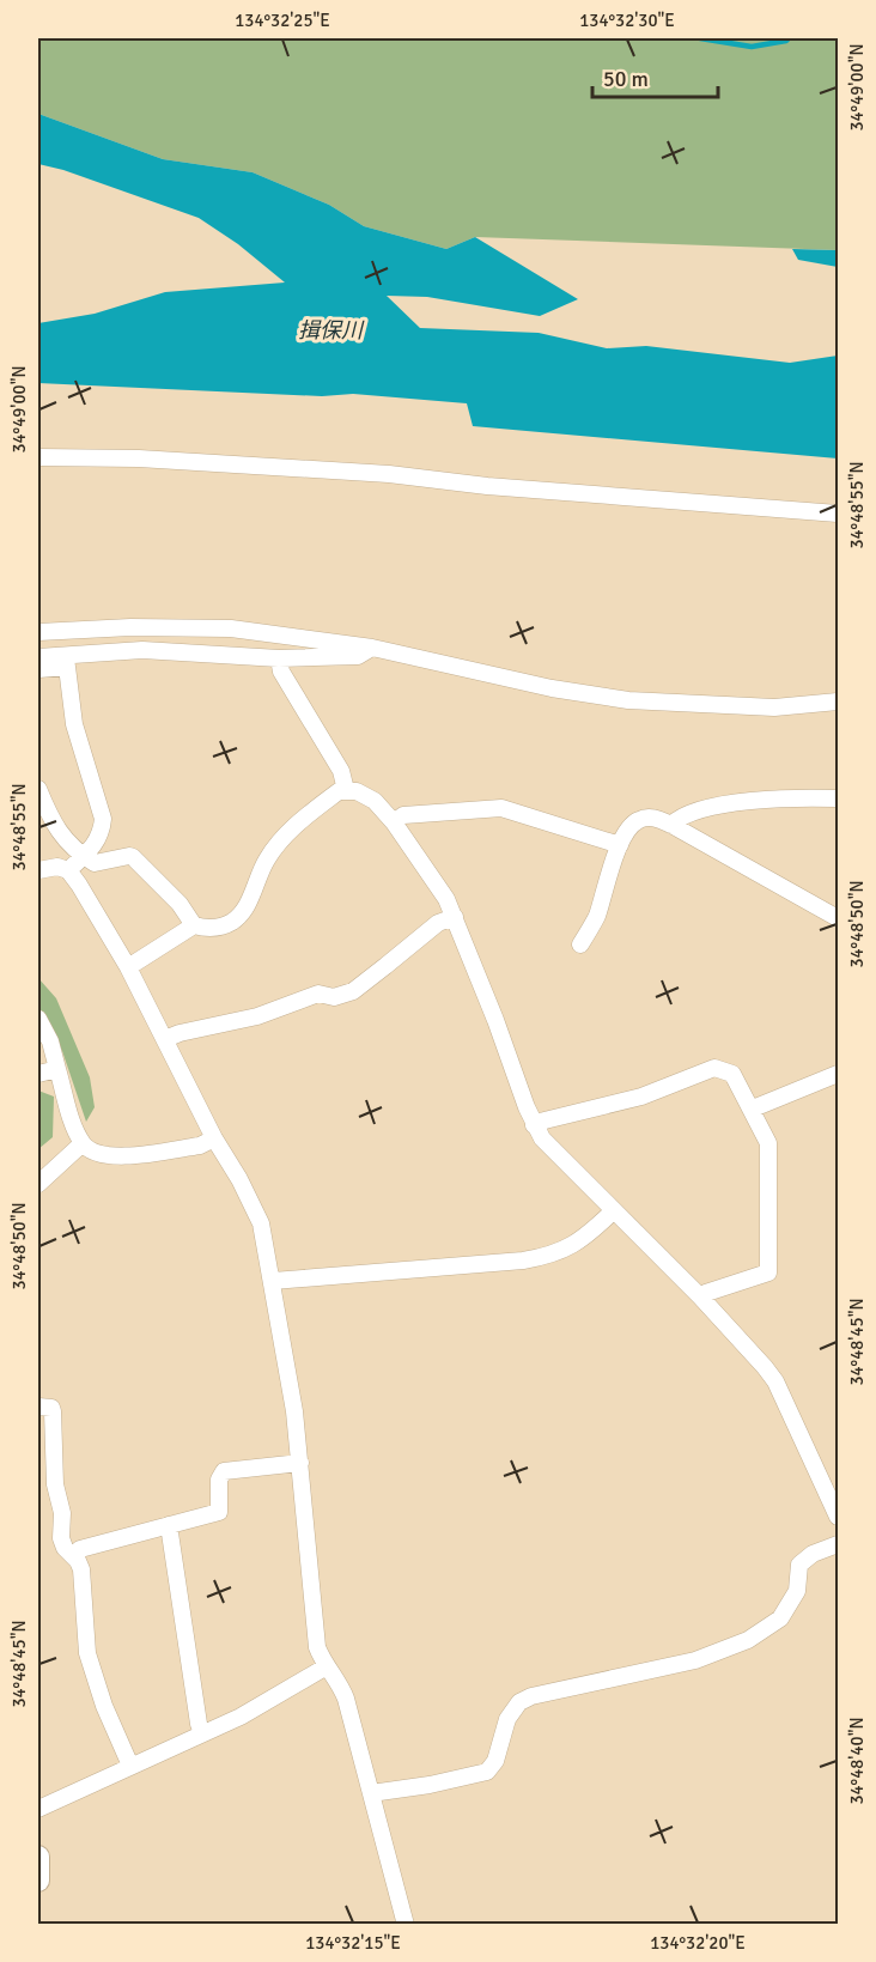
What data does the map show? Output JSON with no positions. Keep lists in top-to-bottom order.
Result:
{
  "water": ["揖保川"],
  "scale_bar": "50 m",
  "coordinates": [
    "134°32'25\"E",
    "134°32'30\"E",
    "34°49'00\"N",
    "34°48'55\"N",
    "34°48'50\"N",
    "34°48'45\"N",
    "34°48'40\"N",
    "134°32'15\"E",
    "134°32'20\"E"
  ]
}
